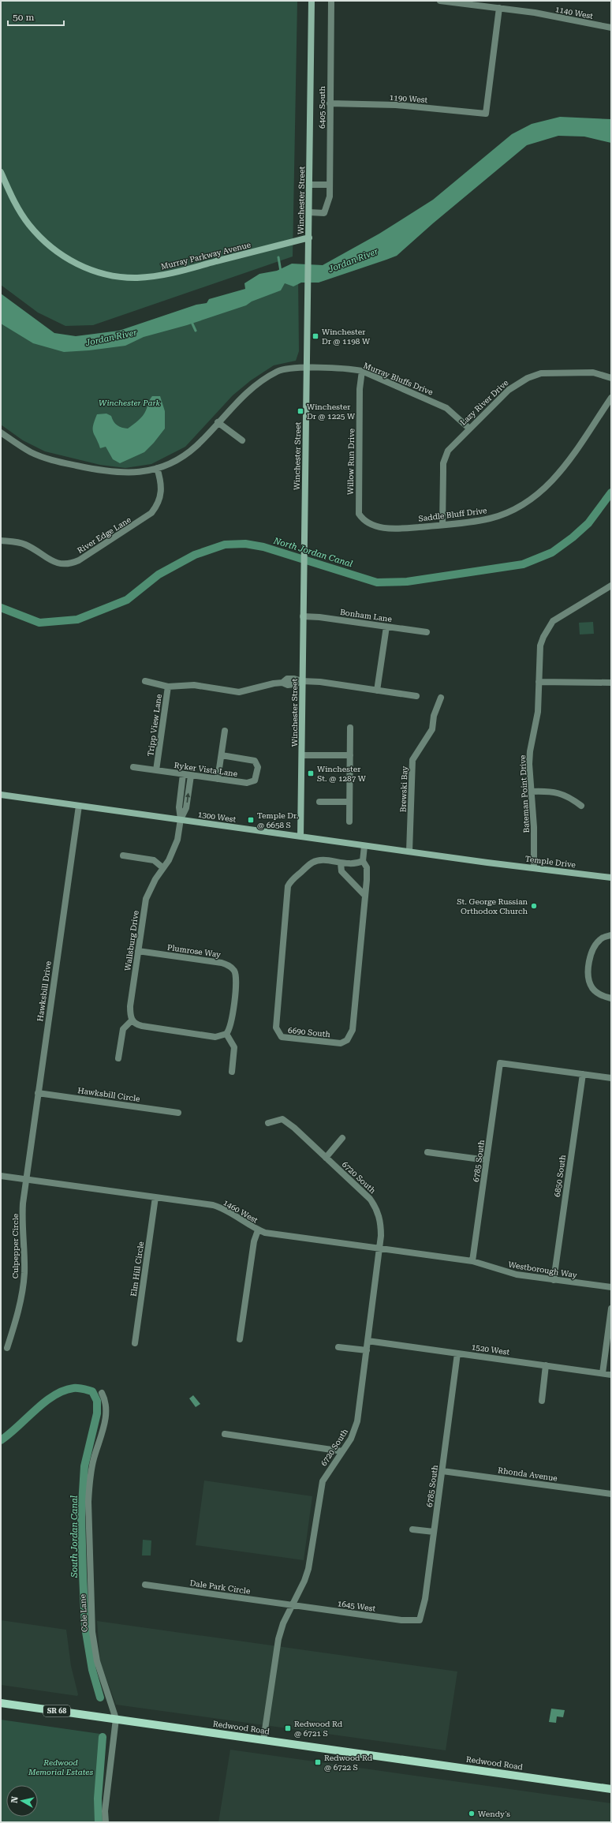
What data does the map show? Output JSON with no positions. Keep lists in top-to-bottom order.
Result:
{
  "streets": {
    "main road": [
      "Winchester Street",
      "Murray Parkway Avenue",
      "1300 West",
      "Temple Drive",
      "SR 68",
      "Redwood Road"
    ],
    "street": [
      "1140 West",
      "1190 West",
      "6405 South",
      "Murray Bluffs Drive",
      "Lazy River Drive",
      "Willow Run Drive",
      "Saddle Bluff Drive",
      "River Edge Lane",
      "Bonham Lane",
      "Tripp View Lane",
      "Ryker Vista Lane",
      "Brewski Bay",
      "Bateman Point Drive",
      "Wallsburg Drive",
      "Plumrose Way",
      "Hawksbill Drive",
      "6690 South",
      "Hawksbill Circle",
      "6785 South",
      "6850 South",
      "6720 South",
      "1460 West",
      "Culpepper Circle",
      "Elm Hill Circle",
      "Westborough Way",
      "1520 West",
      "Rhonda Avenue",
      "Dale Park Circle",
      "1645 West",
      "Cole Lane"
    ]
  },
  "crossings": [
    ["1140 West", "1190 West"],
    ["1190 West", "6405 South"],
    ["6405 South", "Winchester Street"],
    ["Winchester Street", "Murray Parkway Avenue"],
    ["Winchester Street", "Murray Bluffs Drive"],
    ["Winchester Street", "Bonham Lane"],
    ["Winchester Street", "Tripp View Lane"],
    ["Winchester Street", "1300 West"],
    ["Murray Bluffs Drive", "Lazy River Drive"],
    ["Murray Bluffs Drive", "Willow Run Drive"],
    ["Murray Bluffs Drive", "River Edge Lane"],
    ["Lazy River Drive", "Saddle Bluff Drive"],
    ["Willow Run Drive", "Saddle Bluff Drive"],
    ["Tripp View Lane", "Ryker Vista Lane"],
    ["Brewski Bay", "1300 West"],
    ["Bateman Point Drive", "Temple Drive"],
    ["1300 West", "Temple Drive"],
    ["1300 West", "Wallsburg Drive"],
    ["1300 West", "Hawksbill Drive"],
    ["1300 West", "6690 South"],
    ["Wallsburg Drive", "Plumrose Way"],
    ["Hawksbill Drive", "Hawksbill Circle"],
    ["Hawksbill Drive", "1460 West"],
    ["Hawksbill Drive", "Culpepper Circle"],
    ["6785 South", "6850 South"],
    ["6785 South", "1460 West"],
    ["6785 South", "Westborough Way"],
    ["6785 South", "1520 West"],
    ["6785 South", "Rhonda Avenue"],
    ["6785 South", "1645 West"],
    ["6850 South", "Westborough Way"],
    ["6720 South", "1460 West"],
    ["6720 South", "1520 West"],
    ["6720 South", "Dale Park Circle"],
    ["6720 South", "1645 West"],
    ["6720 South", "Redwood Road"],
    ["1460 West", "Culpepper Circle"],
    ["1460 West", "Elm Hill Circle"],
    ["1460 West", "Westborough Way"],
    ["Dale Park Circle", "1645 West"],
    ["Cole Lane", "Redwood Road"]
  ],
  "water": ["Jordan River", "North Jordan Canal", "South Jordan Canal"],
  "parks": ["Winchester Park", "Redwood Memorial Estates"],
  "places": {
    "transit": [
      "Winchester Dr @ 1198 W",
      "Winchester Dr @ 1225 W",
      "Winchester St. @ 1287 W",
      "Temple Dr. @ 6658 S",
      "Redwood Rd @ 6721 S",
      "Redwood Rd @ 6722 S"
    ],
    "other": ["St. George Russian Orthodox Church", "Wendy's"]
  },
  "scale_bar": "50 m",
  "north": "left"
}
